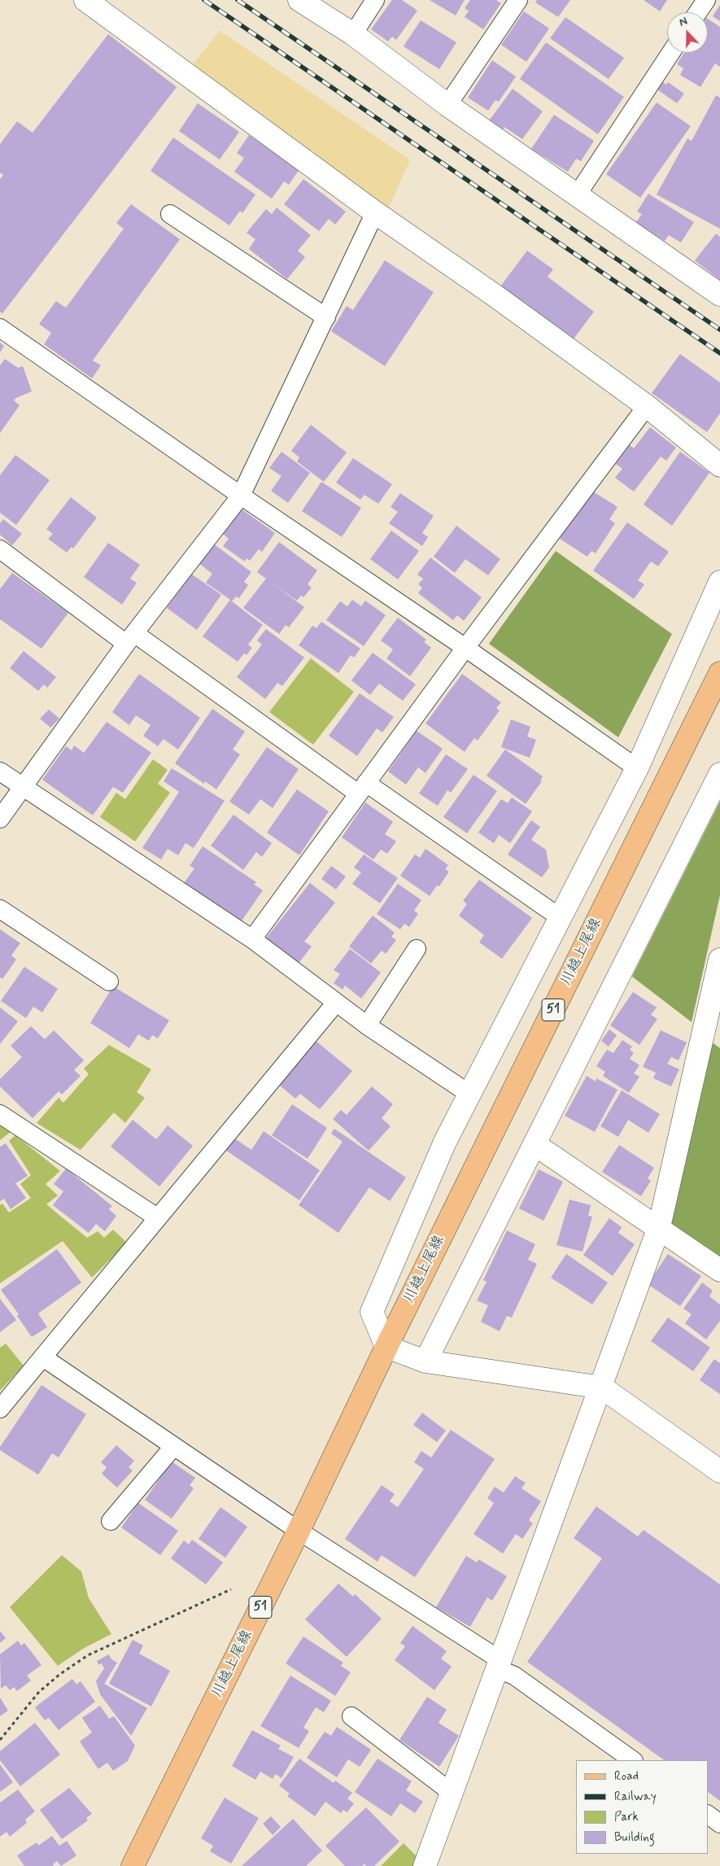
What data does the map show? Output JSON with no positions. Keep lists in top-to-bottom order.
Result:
{
  "streets": {
    "main road": ["川越上尾線", "51"]
  },
  "legend": [
    "Road",
    "Railway",
    "Park",
    "Building"
  ],
  "north": "top"
}
